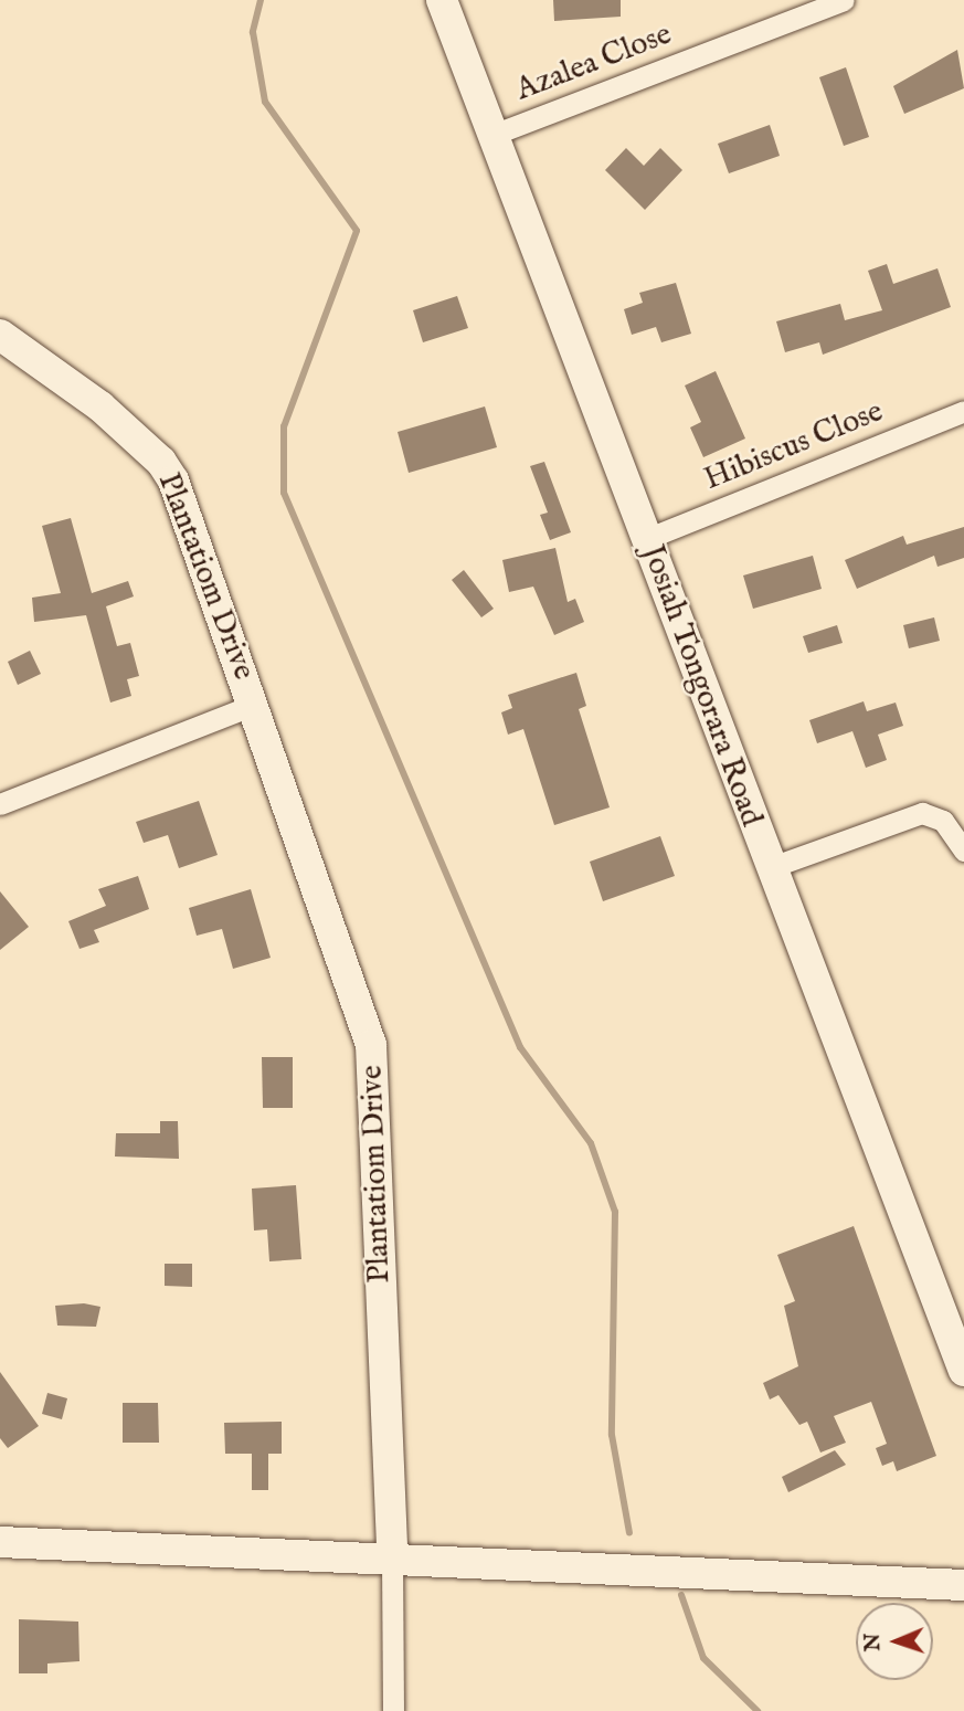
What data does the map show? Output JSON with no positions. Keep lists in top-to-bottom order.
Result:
{
  "streets": {
    "street": [
      "Azalea Close",
      "Hibiscus Close",
      "Plantatiom Drive",
      "Josiah Tongorara Road"
    ]
  },
  "crossings": [
    ["Azalea Close", "Josiah Tongorara Road"],
    ["Hibiscus Close", "Josiah Tongorara Road"]
  ],
  "north": "left"
}
